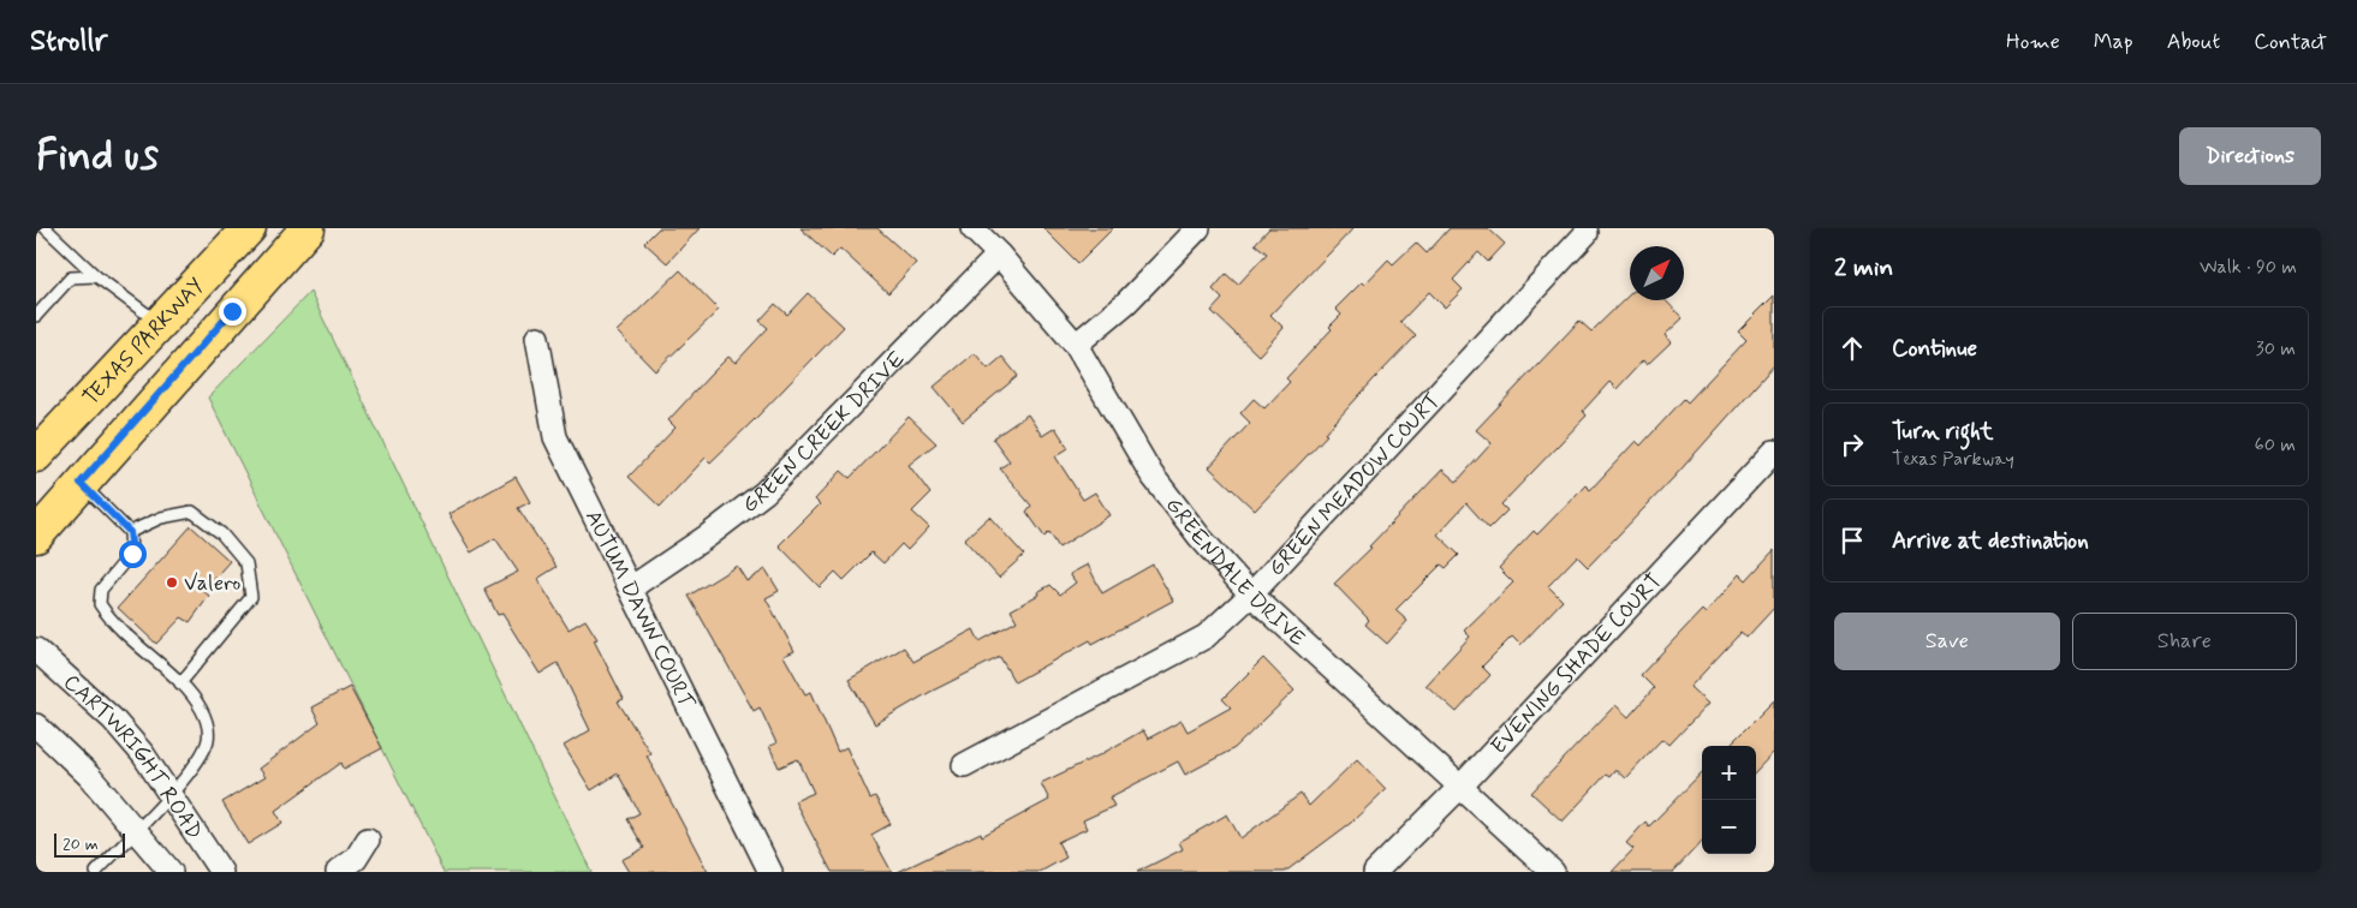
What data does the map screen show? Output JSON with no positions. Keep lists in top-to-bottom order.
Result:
{
  "streets": {
    "main road": ["TEXAS PARKWAY"],
    "street": [
      "GREEN CREEK DRIVE",
      "GREEN MEADOW COURT",
      "GREENDALE DRIVE",
      "AUTUM DAWN COURT",
      "EVENING SHADE COURT",
      "CARTWRIGHT ROAD"
    ]
  },
  "crossings": [
    ["GREEN CREEK DRIVE", "GREENDALE DRIVE"],
    ["GREEN CREEK DRIVE", "AUTUM DAWN COURT"],
    ["GREEN MEADOW COURT", "GREENDALE DRIVE"],
    ["GREENDALE DRIVE", "EVENING SHADE COURT"]
  ],
  "places": ["Valero"],
  "scale_bar": "20 m",
  "north": "top right",
  "page": {
    "header": "Strollr",
    "nav": [
      "Home",
      "Map",
      "About",
      "Contact"
    ],
    "buttons": [
      "Directions",
      ["Save", "Share"]
    ],
    "title": "Find us",
    "heading": ["2 min", "Walk · 90 m"],
    "list": [
      ["Continue", "30 m"],
      ["Turn right", "Texas Parkway", "60 m"],
      "Arrive at destination"
    ],
    "map_buttons": ["+", "−"],
    "scale": "20 m"
  }
}
